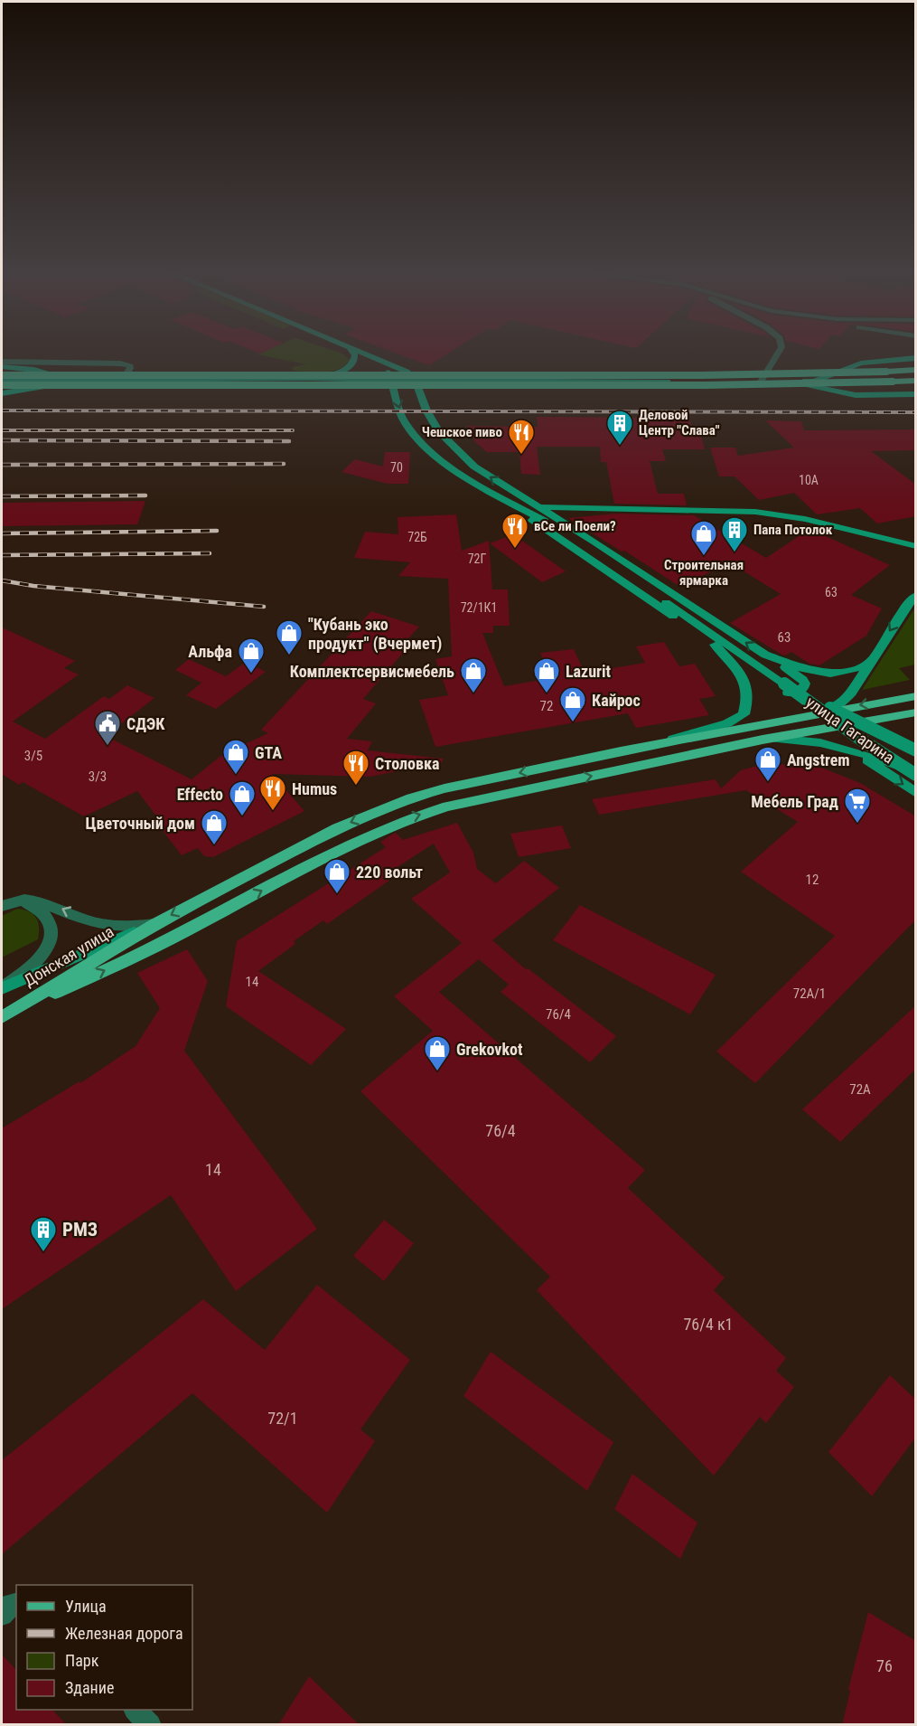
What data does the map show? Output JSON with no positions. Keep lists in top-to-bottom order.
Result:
{
  "streets": {
    "main road": ["улица Гагарина", "Донская улица"]
  },
  "places": {
    "building": ["Деловой Центр \"Слава\"", "Папа Потолок", "РМЗ"],
    "restaurant": [
      "Чешское пиво",
      "вСе ли Поели?",
      "Столовка",
      "Humus"
    ],
    "shop": [
      "Строительная ярмарка",
      "\"Кубань эко продукт\" (Вчермет)",
      "Альфа",
      "Комплектсервисмебель",
      "Lazurit",
      "Кайрос",
      "GTA",
      "Angstrem",
      "Effecto",
      "Цветочный дом",
      "220 вольт",
      "Grekovkot"
    ],
    "public building": ["СДЭК"],
    "supermarket": ["Мебель Град"]
  },
  "house_numbers": [
    "70",
    "10А",
    "72Б",
    "72Г",
    "63",
    "72/1К1",
    "63",
    "72",
    "3/5",
    "3/3",
    "12",
    "14",
    "72А/1",
    "76/4",
    "72А",
    "76/4",
    "14",
    "76/4 к1",
    "72/1",
    "76"
  ],
  "legend": [
    "Улица",
    "Железная дорога",
    "Парк",
    "Здание"
  ]
}
